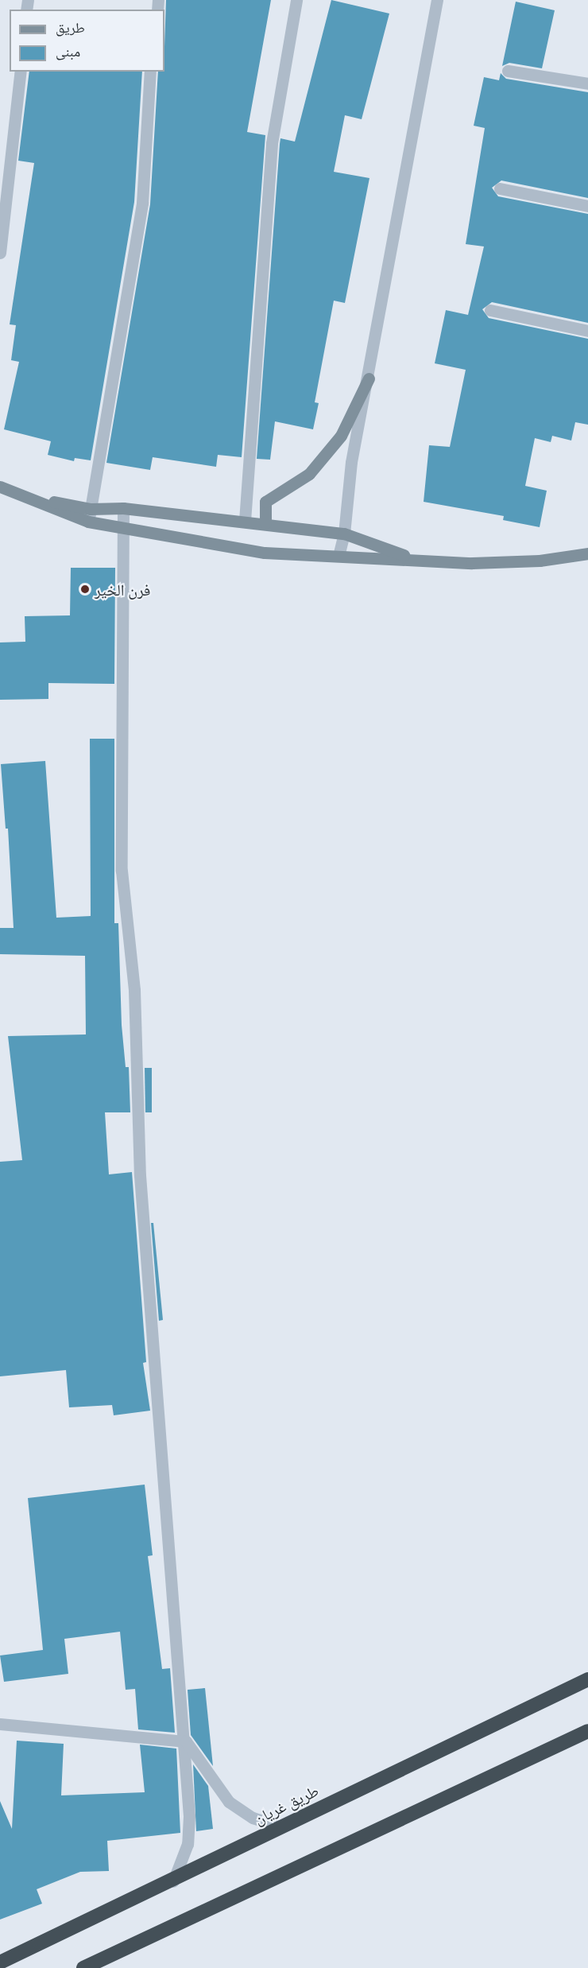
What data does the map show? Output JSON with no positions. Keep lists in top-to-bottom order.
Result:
{
  "streets": {
    "highway": ["طريق غريان"]
  },
  "places": ["فرن الخير"],
  "legend": ["طريق", "مبنى"]
}
